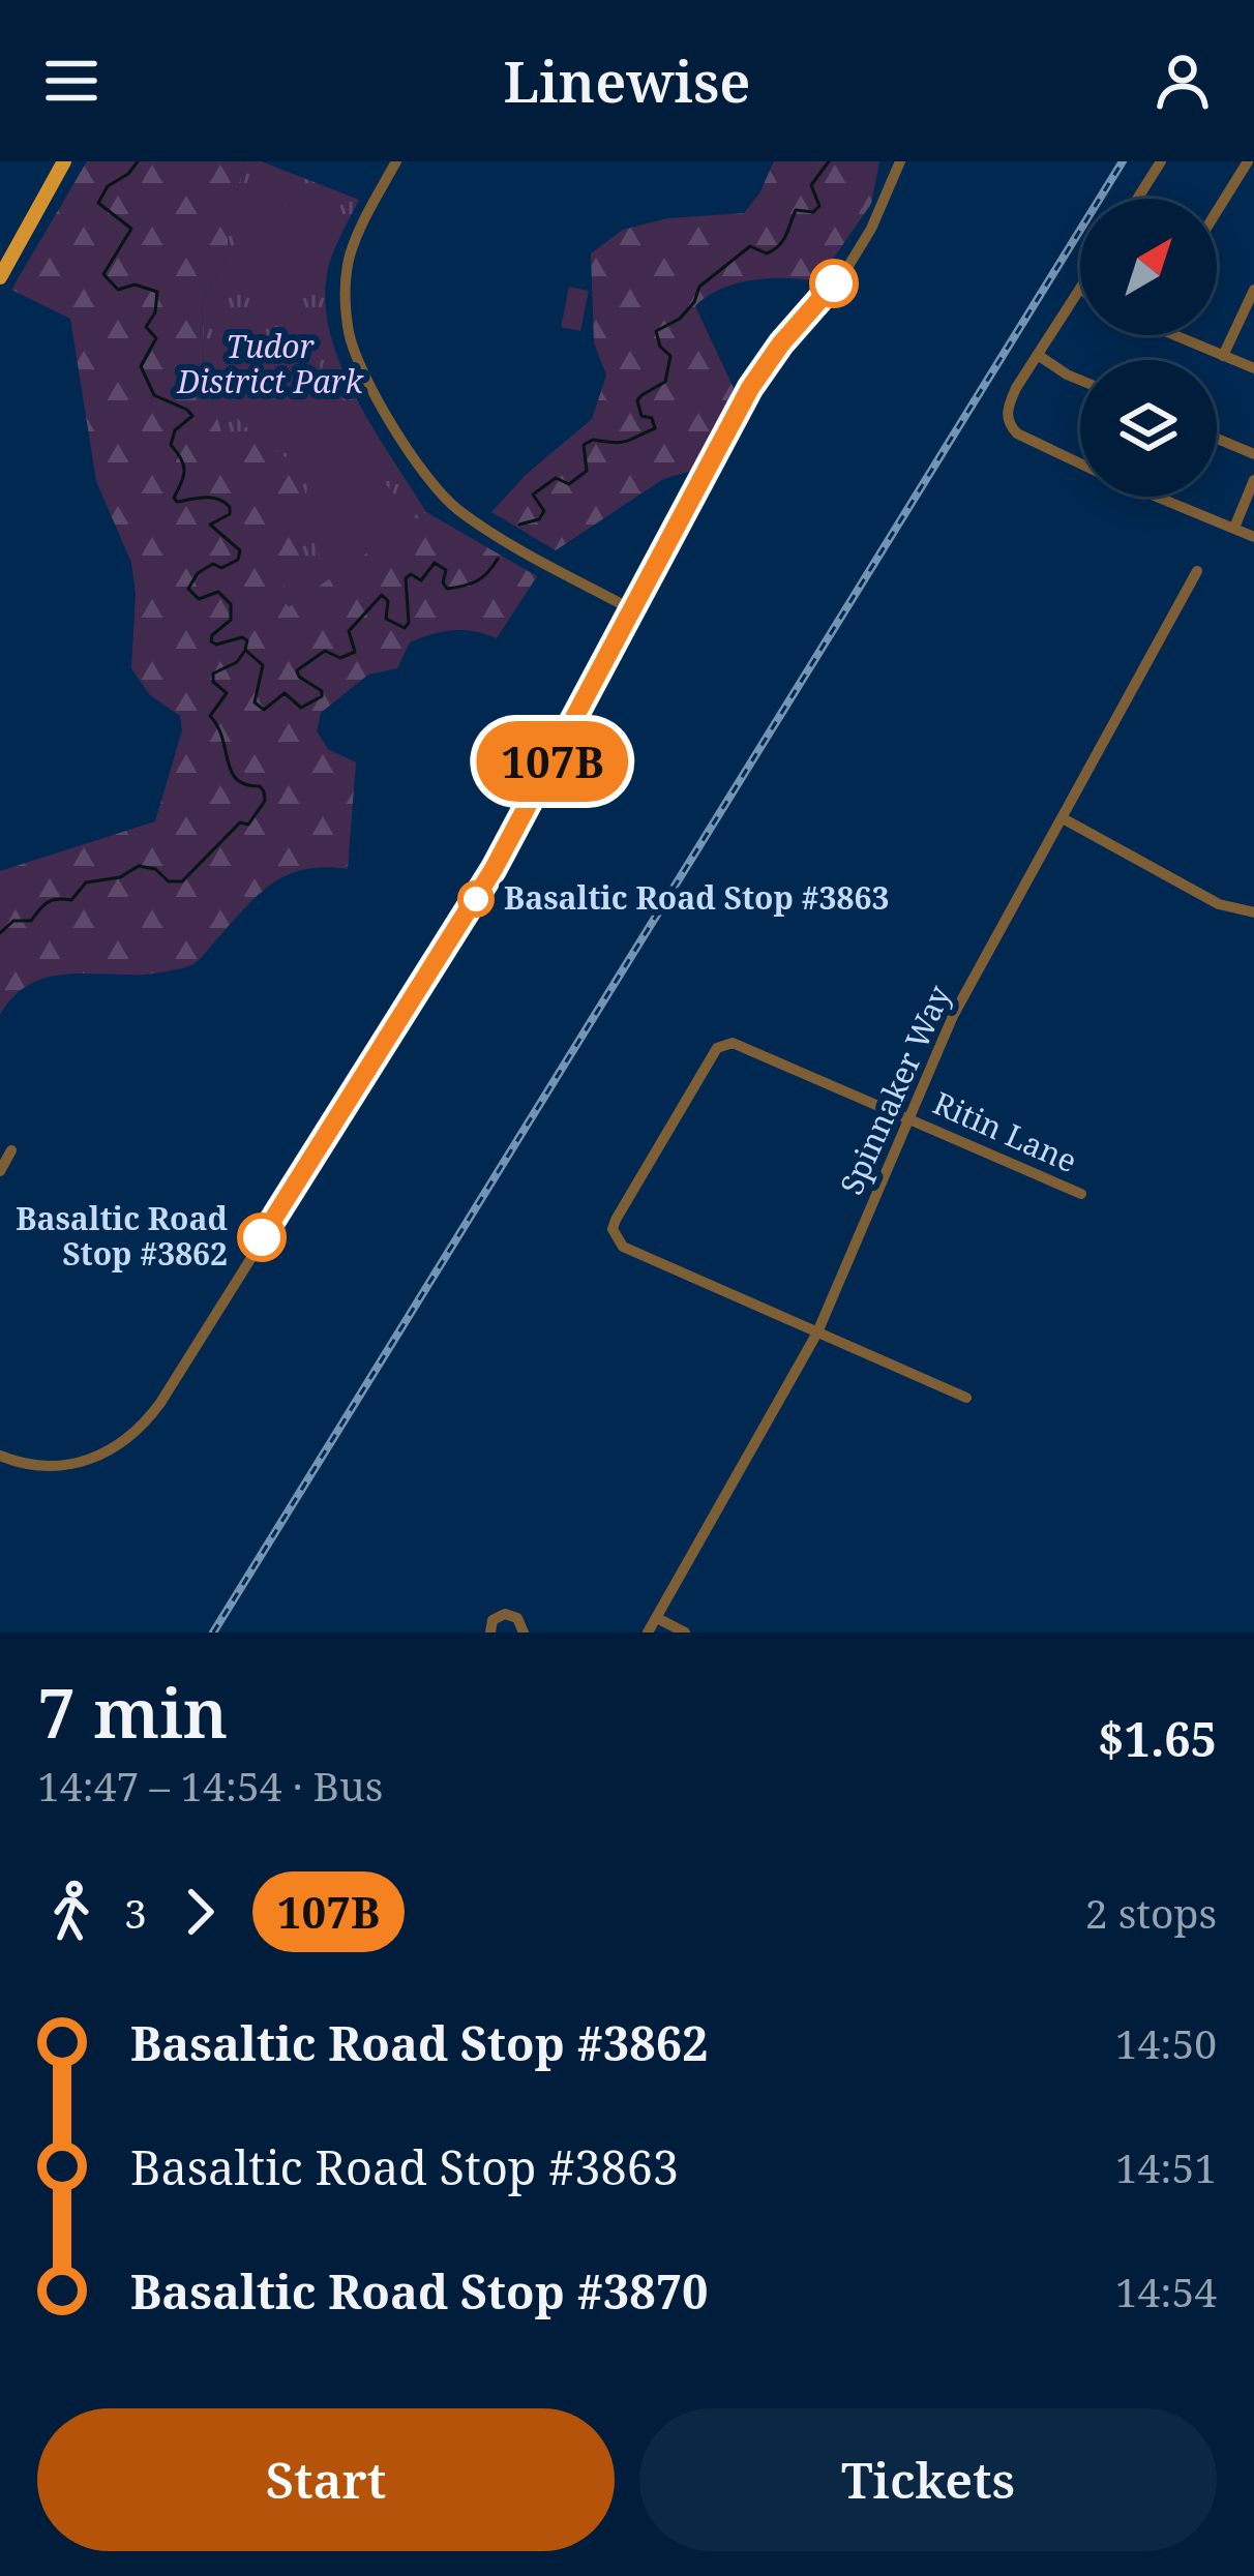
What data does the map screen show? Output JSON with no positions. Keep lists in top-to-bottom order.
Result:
{
  "streets": {
    "street": ["Spinnaker Way", "Ritin Lane"]
  },
  "crossings": [
    ["Spinnaker Way", "Ritin Lane"]
  ],
  "parks": ["Tudor District Park"],
  "places": ["Basaltic Road Stop #3863", "Basaltic Road Stop #3862"],
  "lines": ["bus line 107B"],
  "north": "top right",
  "page": {
    "header": "Linewise",
    "on_map": "107B",
    "heading": ["7 min", "14:47 – 14:54 · Bus", "$1.65"],
    "legs": ["3", "107B", "2 stops"],
    "list": [
      {
        "name": "Basaltic Road Stop #3862",
        "value": "14:50"
      },
      {
        "name": "Basaltic Road Stop #3863",
        "value": "14:51"
      },
      {
        "name": "Basaltic Road Stop #3870",
        "value": "14:54"
      }
    ],
    "buttons": ["Start", "Tickets"]
  }
}
